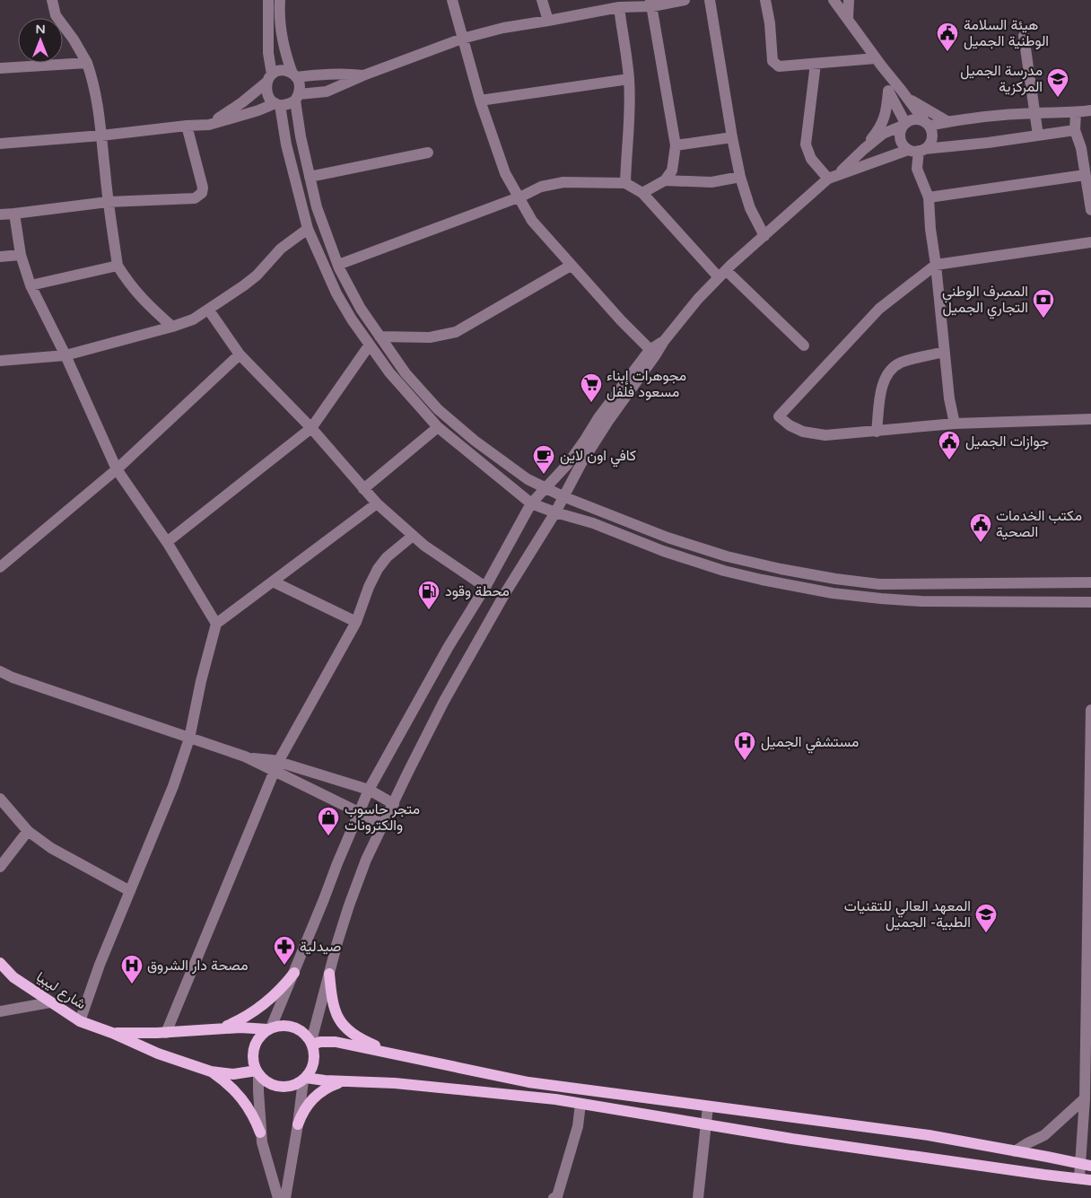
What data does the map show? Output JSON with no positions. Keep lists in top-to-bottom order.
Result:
{
  "streets": {
    "main road": ["شارع ليبيا"]
  },
  "places": {
    "public building": ["هيئة السلامة الوطنية الجميل", "جوازات الجميل", "مكتب الخدمات الصحية"],
    "school or university": ["مدرسة الجميل المركزية", "المعهد العالي للتقنيات الطبية- الجميل"],
    "bank": ["المصرف الوطني التجاري الجميل"],
    "supermarket": ["مجوهرات إبناء مسعود فلفل"],
    "cafe": ["كافي اون لاين"],
    "fuel station": ["محطة وقود"],
    "hospital": ["مستشفي الجميل", "مصحة دار الشروق"],
    "shop": ["متجر حاسوب والكترونات"],
    "pharmacy": ["صيدلية"]
  },
  "north": "top"
}
